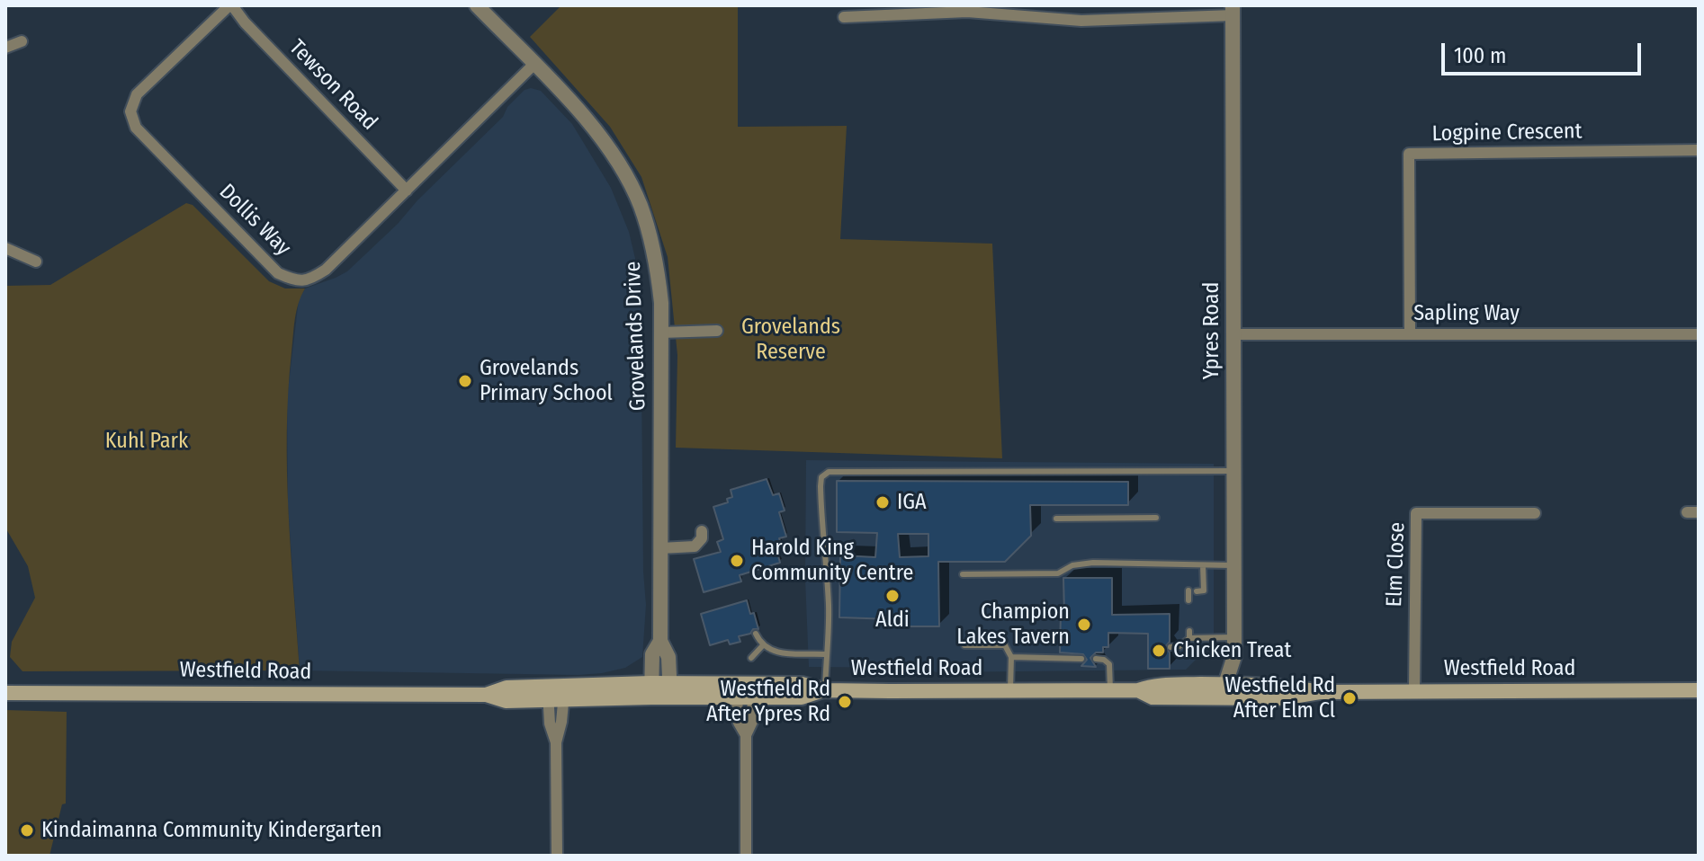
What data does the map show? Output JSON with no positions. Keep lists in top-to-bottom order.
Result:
{
  "streets": {
    "main road": ["Westfield Road"],
    "street": [
      "Tewson Road",
      "Logpine Crescent",
      "Dollis Way",
      "Sapling Way",
      "Ypres Road",
      "Grovelands Drive",
      "Elm Close"
    ]
  },
  "crossings": [
    ["Tewson Road", "Dollis Way"],
    ["Logpine Crescent", "Sapling Way"],
    ["Dollis Way", "Grovelands Drive"],
    ["Sapling Way", "Ypres Road"],
    ["Ypres Road", "Westfield Road"],
    ["Grovelands Drive", "Westfield Road"],
    ["Elm Close", "Westfield Road"]
  ],
  "parks": ["Grovelands Reserve", "Kuhl Park"],
  "places": [
    "Grovelands Primary School",
    "IGA",
    "Harold King Community Centre",
    "Aldi",
    "Champion Lakes Tavern",
    "Chicken Treat",
    "Westfield Rd After Elm Cl",
    "Westfield Rd After Ypres Rd",
    "Kindaimanna Community Kindergarten"
  ],
  "scale_bar": "100 m"
}
